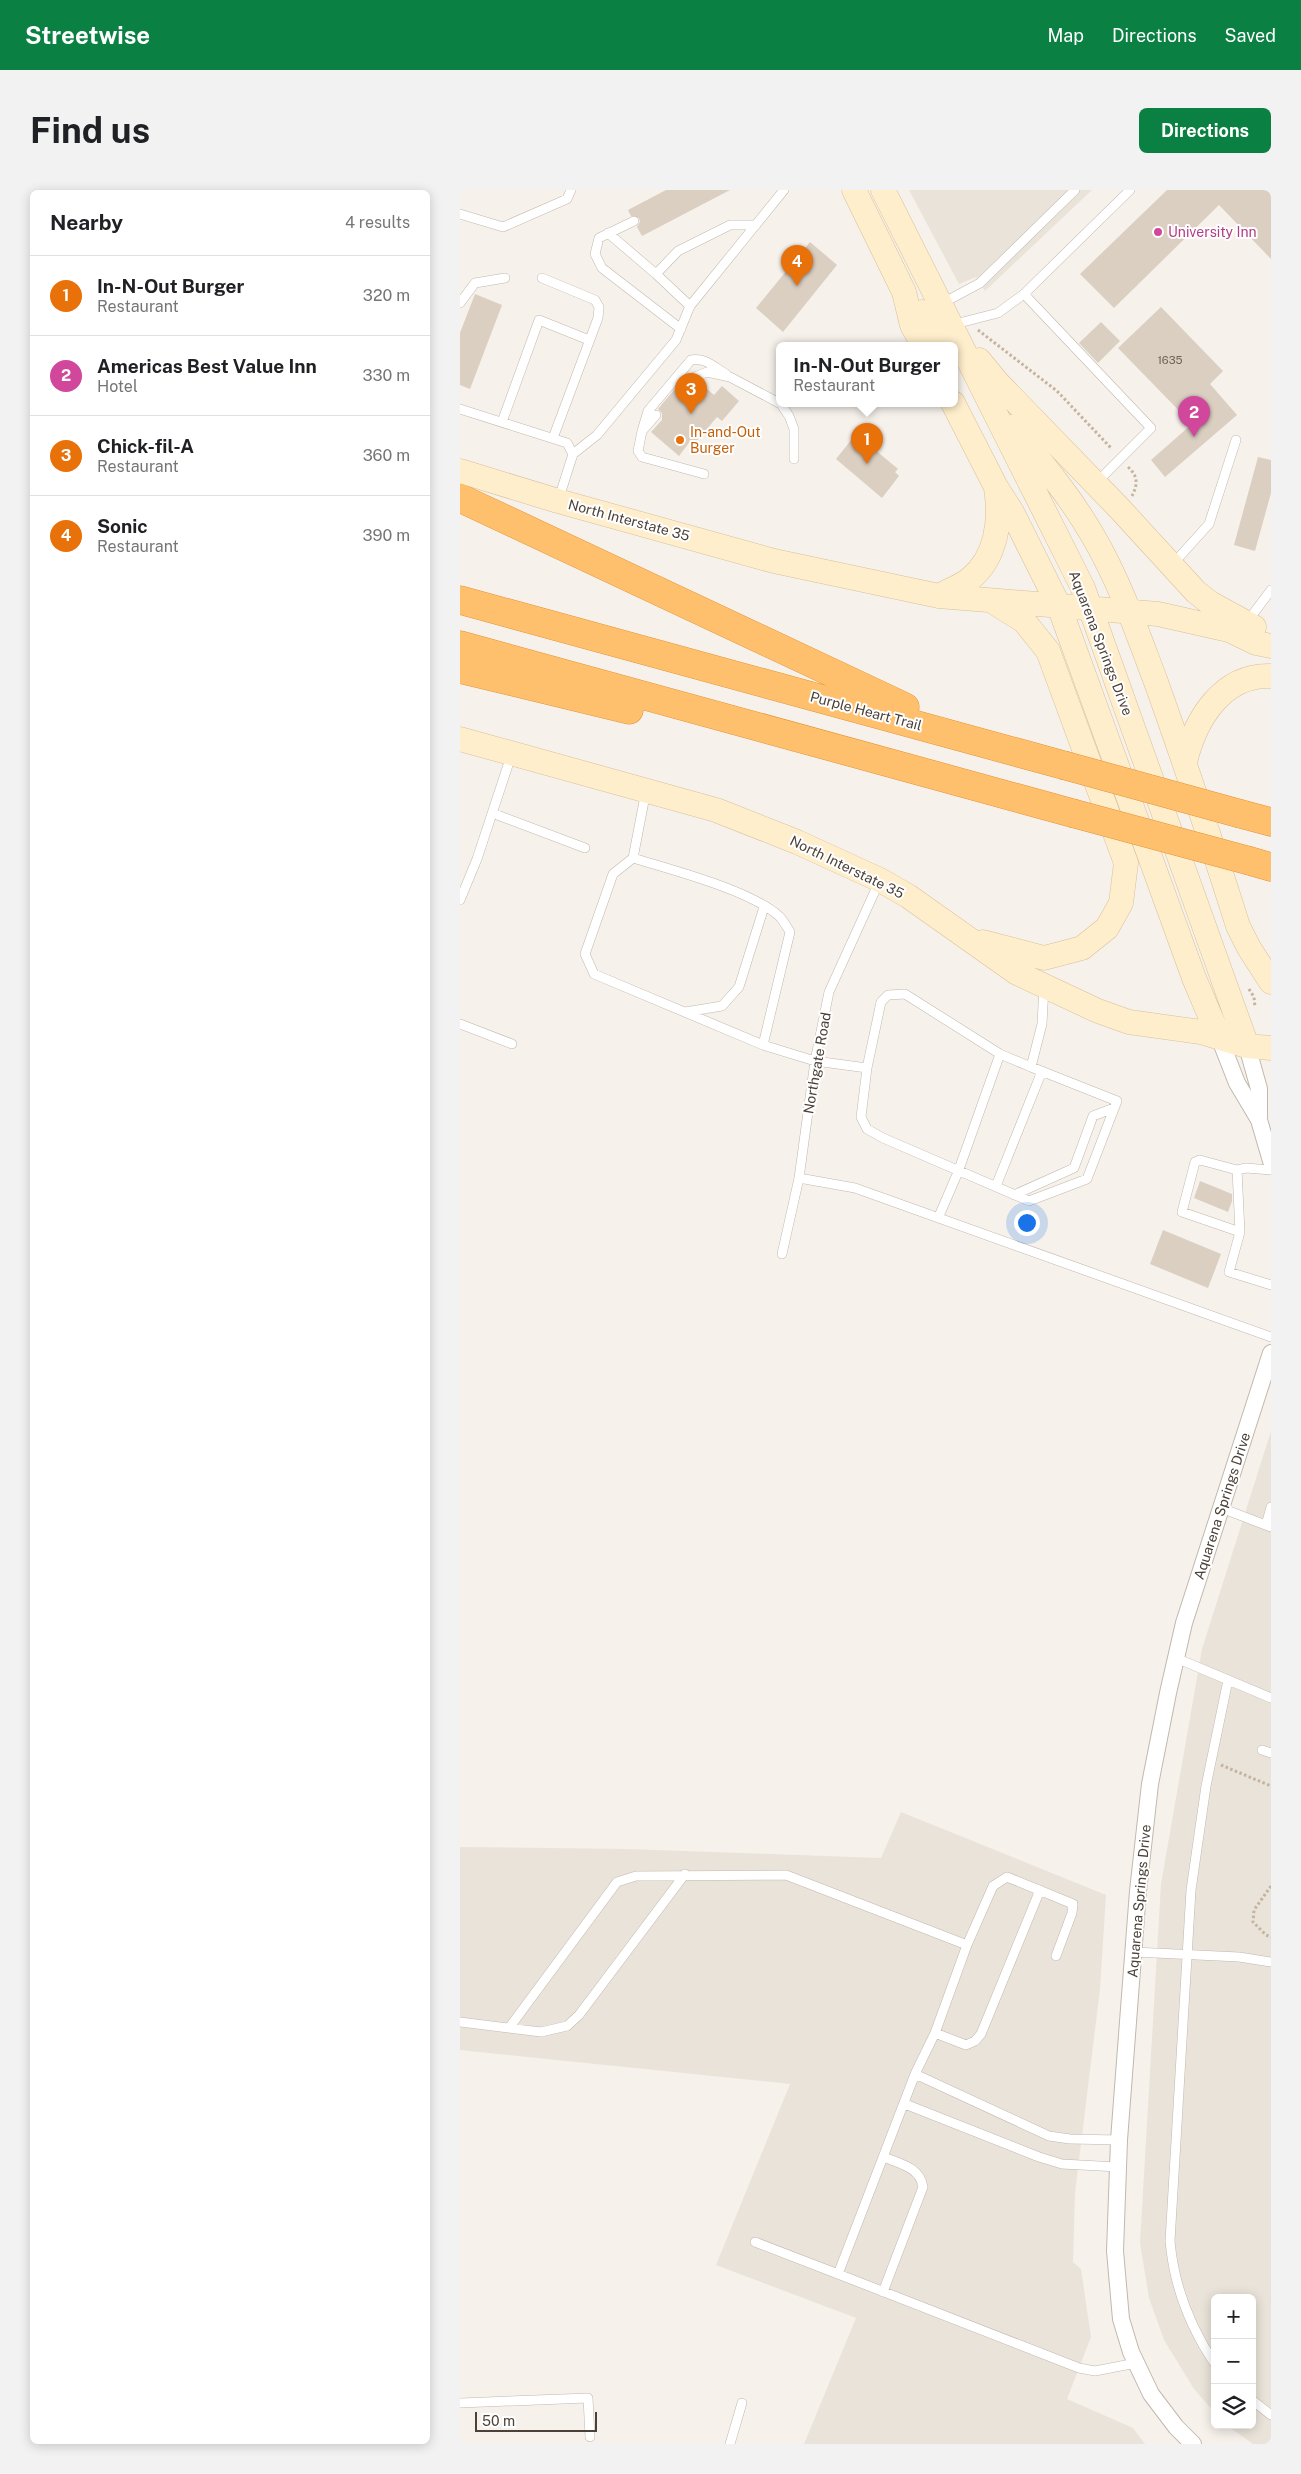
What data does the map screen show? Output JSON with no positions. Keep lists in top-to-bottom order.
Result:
{
  "streets": {
    "highway": ["Purple Heart Trail"],
    "main road": ["North Interstate 35", "Aquarena Springs Drive"],
    "lane": ["Northgate Road"]
  },
  "crossings": [
    ["North Interstate 35", "Aquarena Springs Drive"],
    ["North Interstate 35", "Northgate Road"]
  ],
  "places": ["University Inn", "In-and-Out Burger"],
  "house_numbers": ["1635"],
  "scale_bar": "50 m",
  "page": {
    "header": "Streetwise",
    "nav": ["Map", "Directions", "Saved"],
    "buttons": "Directions",
    "title": "Find us",
    "heading": ["Nearby", "4 results"],
    "pins": [
      "4",
      "3",
      "2",
      "1"
    ],
    "list": [
      {
        "mark": "1",
        "name": "In-N-Out Burger",
        "note": "Restaurant",
        "value": "320 m"
      },
      {
        "mark": "2",
        "name": "Americas Best Value Inn",
        "note": "Hotel",
        "value": "330 m"
      },
      {
        "mark": "3",
        "name": "Chick-fil-A",
        "note": "Restaurant",
        "value": "360 m"
      },
      {
        "mark": "4",
        "name": "Sonic",
        "note": "Restaurant",
        "value": "390 m"
      }
    ],
    "popup": ["In-N-Out Burger", "Restaurant"],
    "map_buttons": ["+", "−"],
    "scale": "50 m"
  }
}
